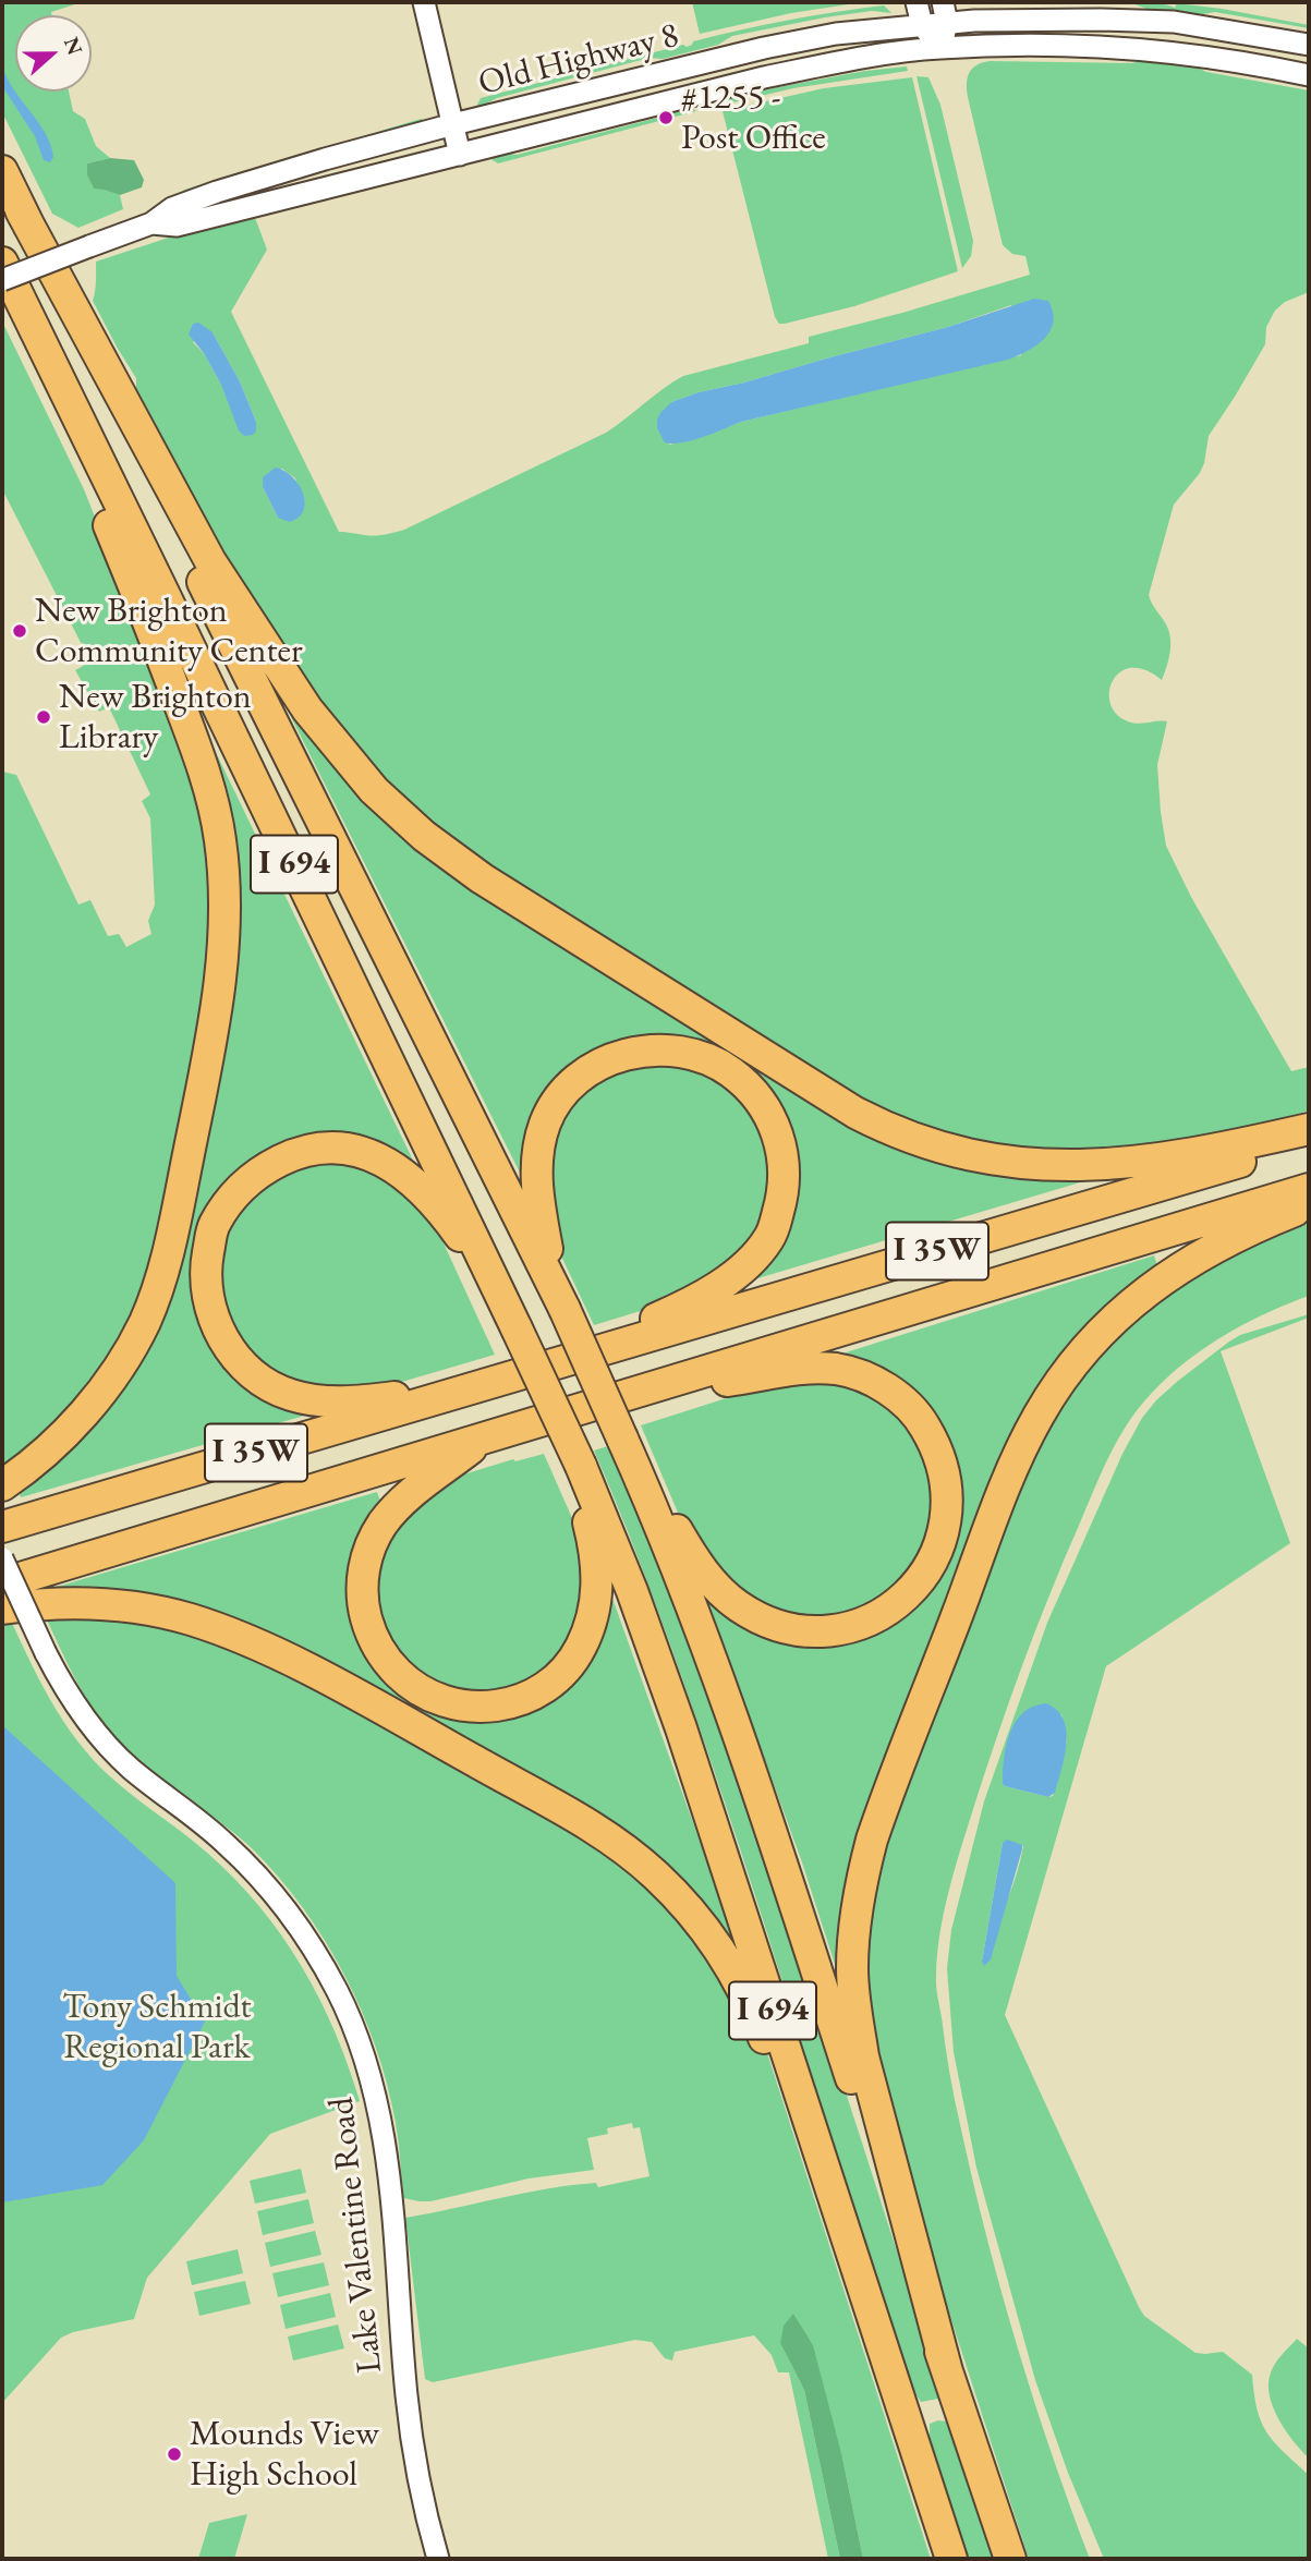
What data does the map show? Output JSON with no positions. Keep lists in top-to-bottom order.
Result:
{
  "streets": {
    "highway": ["I 694", "I 35W"],
    "street": ["Old Highway 8", "Lake Valentine Road"]
  },
  "parks": ["Tony Schmidt Regional Park"],
  "places": [
    "#1255 - Post Office",
    "New Brighton Community Center",
    "New Brighton Library",
    "Mounds View High School"
  ],
  "north": "right"
}
